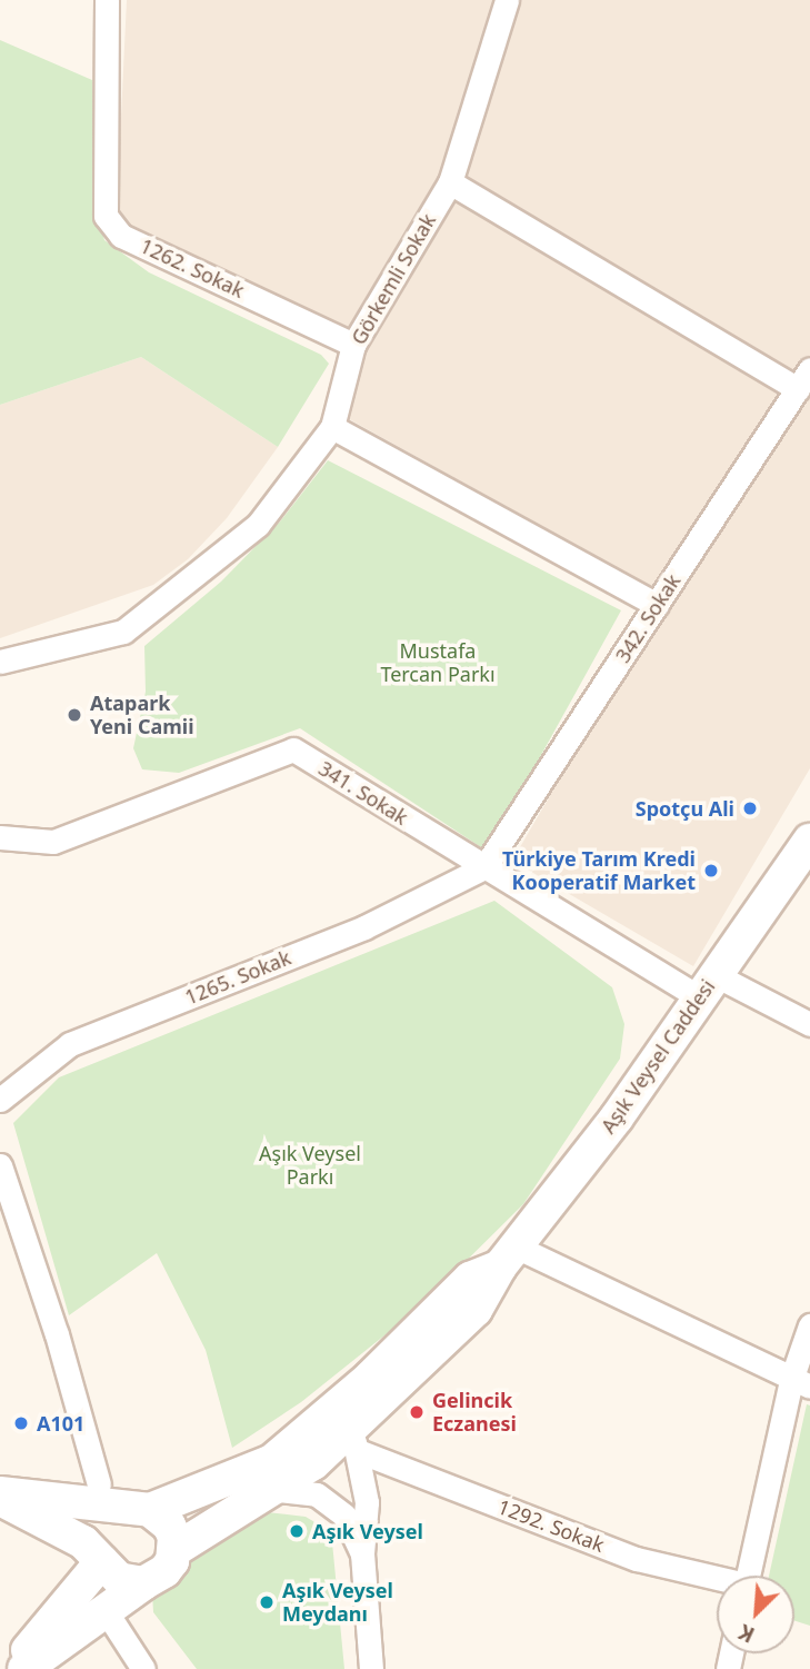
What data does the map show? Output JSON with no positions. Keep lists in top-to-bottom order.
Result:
{
  "streets": {
    "street": [
      "1262. Sokak",
      "Görkemli Sokak",
      "342. Sokak",
      "341. Sokak",
      "1265. Sokak",
      "Aşık Veysel Caddesi",
      "1292. Sokak"
    ]
  },
  "crossings": [
    ["1262. Sokak", "Görkemli Sokak"],
    ["342. Sokak", "341. Sokak"],
    ["342. Sokak", "1265. Sokak"],
    ["341. Sokak", "1265. Sokak"],
    ["341. Sokak", "Aşık Veysel Caddesi"],
    ["Aşık Veysel Caddesi", "1292. Sokak"]
  ],
  "parks": ["Mustafa Tercan Parkı", "Aşık Veysel Parkı"],
  "places": [
    "Atapark Yeni Camii",
    "Spotçu Ali",
    "Türkiye Tarım Kredi Kooperatif Market",
    "Gelincik Eczanesi",
    "A101",
    "Aşık Veysel",
    "Aşık Veysel Meydanı"
  ],
  "north": "bottom left"
}
